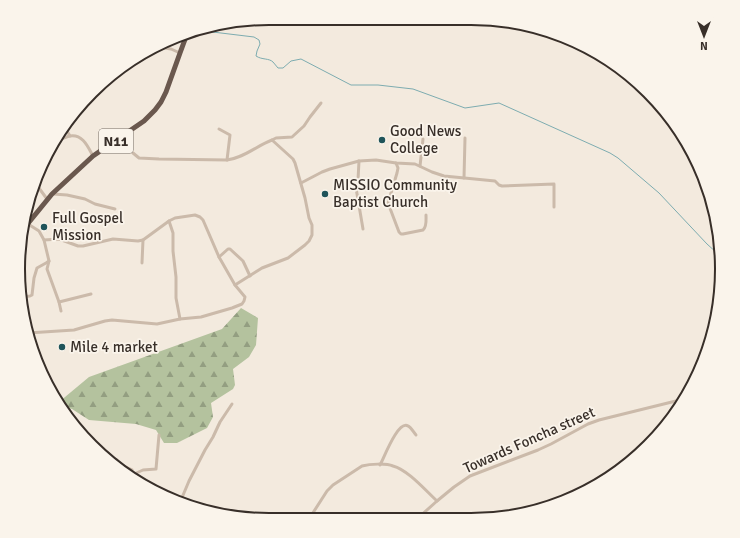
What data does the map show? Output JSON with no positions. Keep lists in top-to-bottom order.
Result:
{
  "streets": {
    "highway": ["N11"],
    "street": ["Towards Foncha street"]
  },
  "places": [
    "Good News College",
    "MISSIO Community Baptist Church",
    "Full Gospel Mission",
    "Mile 4 market"
  ],
  "north": "bottom"
}
